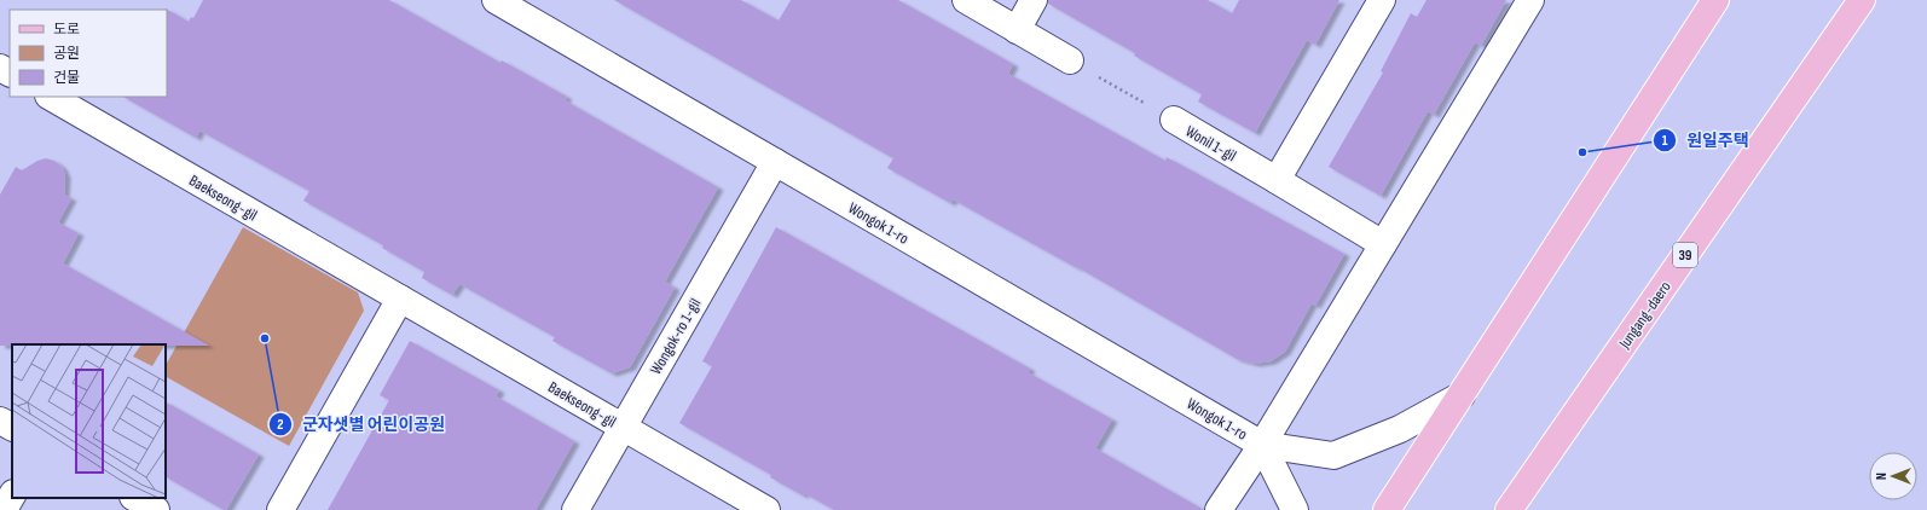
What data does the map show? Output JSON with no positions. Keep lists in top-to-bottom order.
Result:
{
  "streets": {
    "main road": ["39", "Jungang-daero"],
    "street": [
      "Wonil 1-gil",
      "Baekseong-gil",
      "Wongok 1-ro",
      "Wongok-ro 1-gil"
    ]
  },
  "crossings": [
    ["Baekseong-gil", "Wongok-ro 1-gil"],
    ["Wongok 1-ro", "Wongok-ro 1-gil"]
  ],
  "places": ["원일주택", "군자샛별 어린이공원"],
  "legend": ["도로", "공원", "건물"],
  "north": "left"
}
